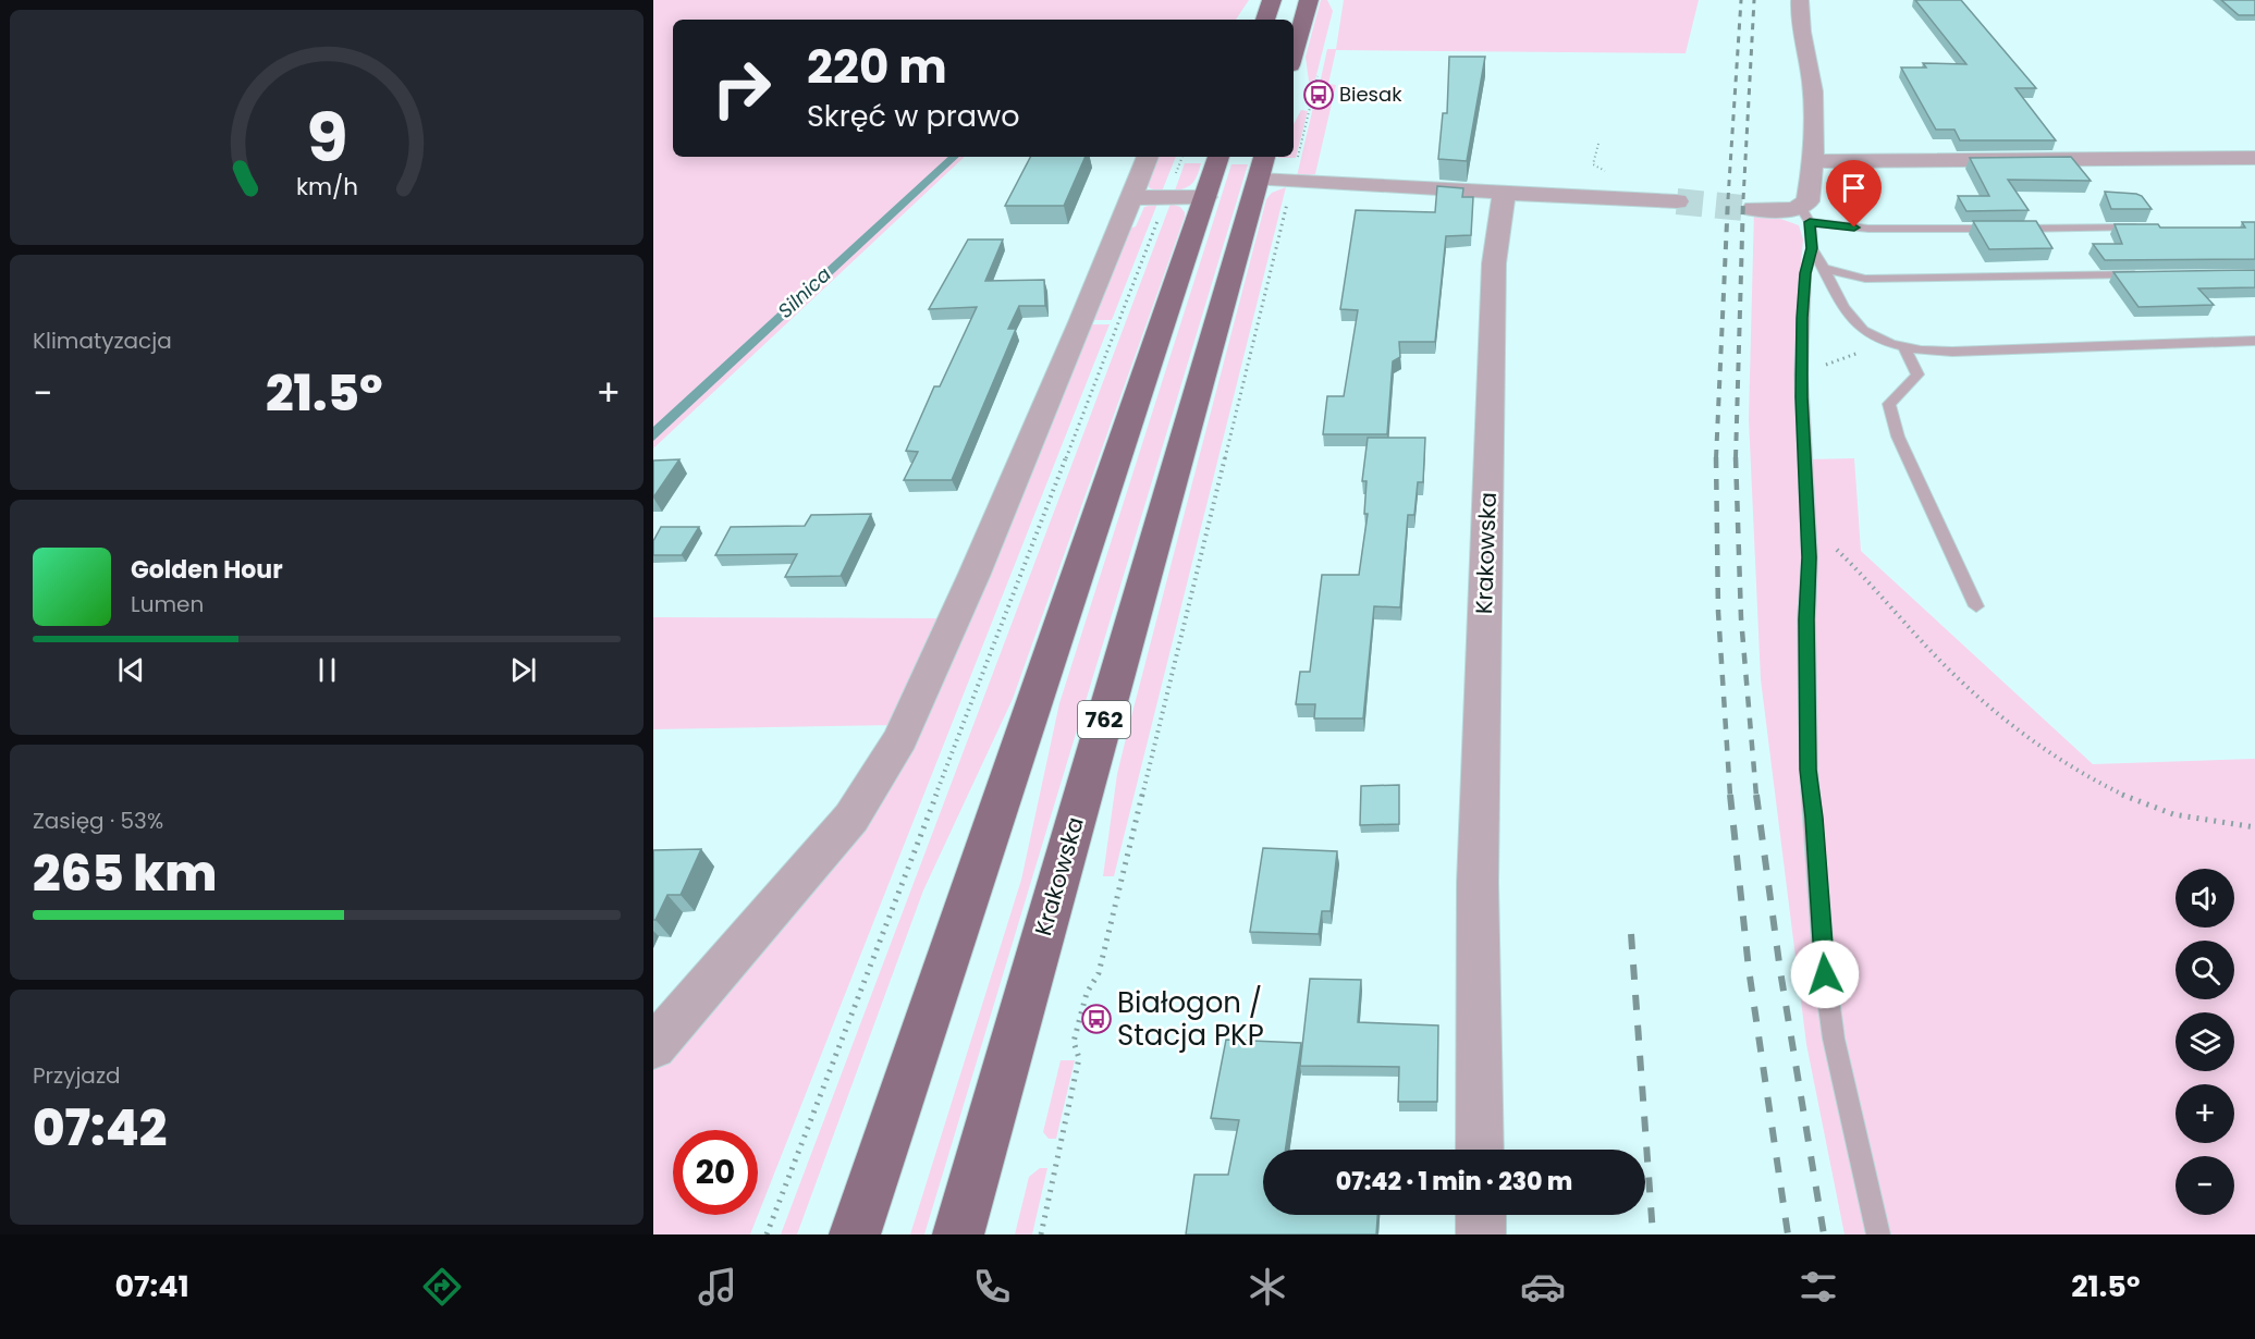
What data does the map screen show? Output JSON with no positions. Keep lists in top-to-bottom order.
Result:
{
  "streets": {
    "main road": ["Krakowska", "762"]
  },
  "water": ["Silnica"],
  "places": {
    "bus stop": ["Biesak", "Białogon / Stacja PKP"]
  },
  "page": {
    "turn": ["220 m", "Skręć w prawo"],
    "tile": [
      "Klimatyzacja",
      ["Zasięg · 53%", "265 km"],
      ["Przyjazd", "07:42"]
    ],
    "heat": ["−", "21.5°", "+"],
    "song": ["Golden Hour", "Lumen"],
    "map_buttons": ["+", "−"],
    "limit": "20",
    "trip": "07:42 · 1 min · 230 m",
    "tabs": ["07:41", "21.5°"],
    "gauge": ["9", "km/h"]
  }
}
